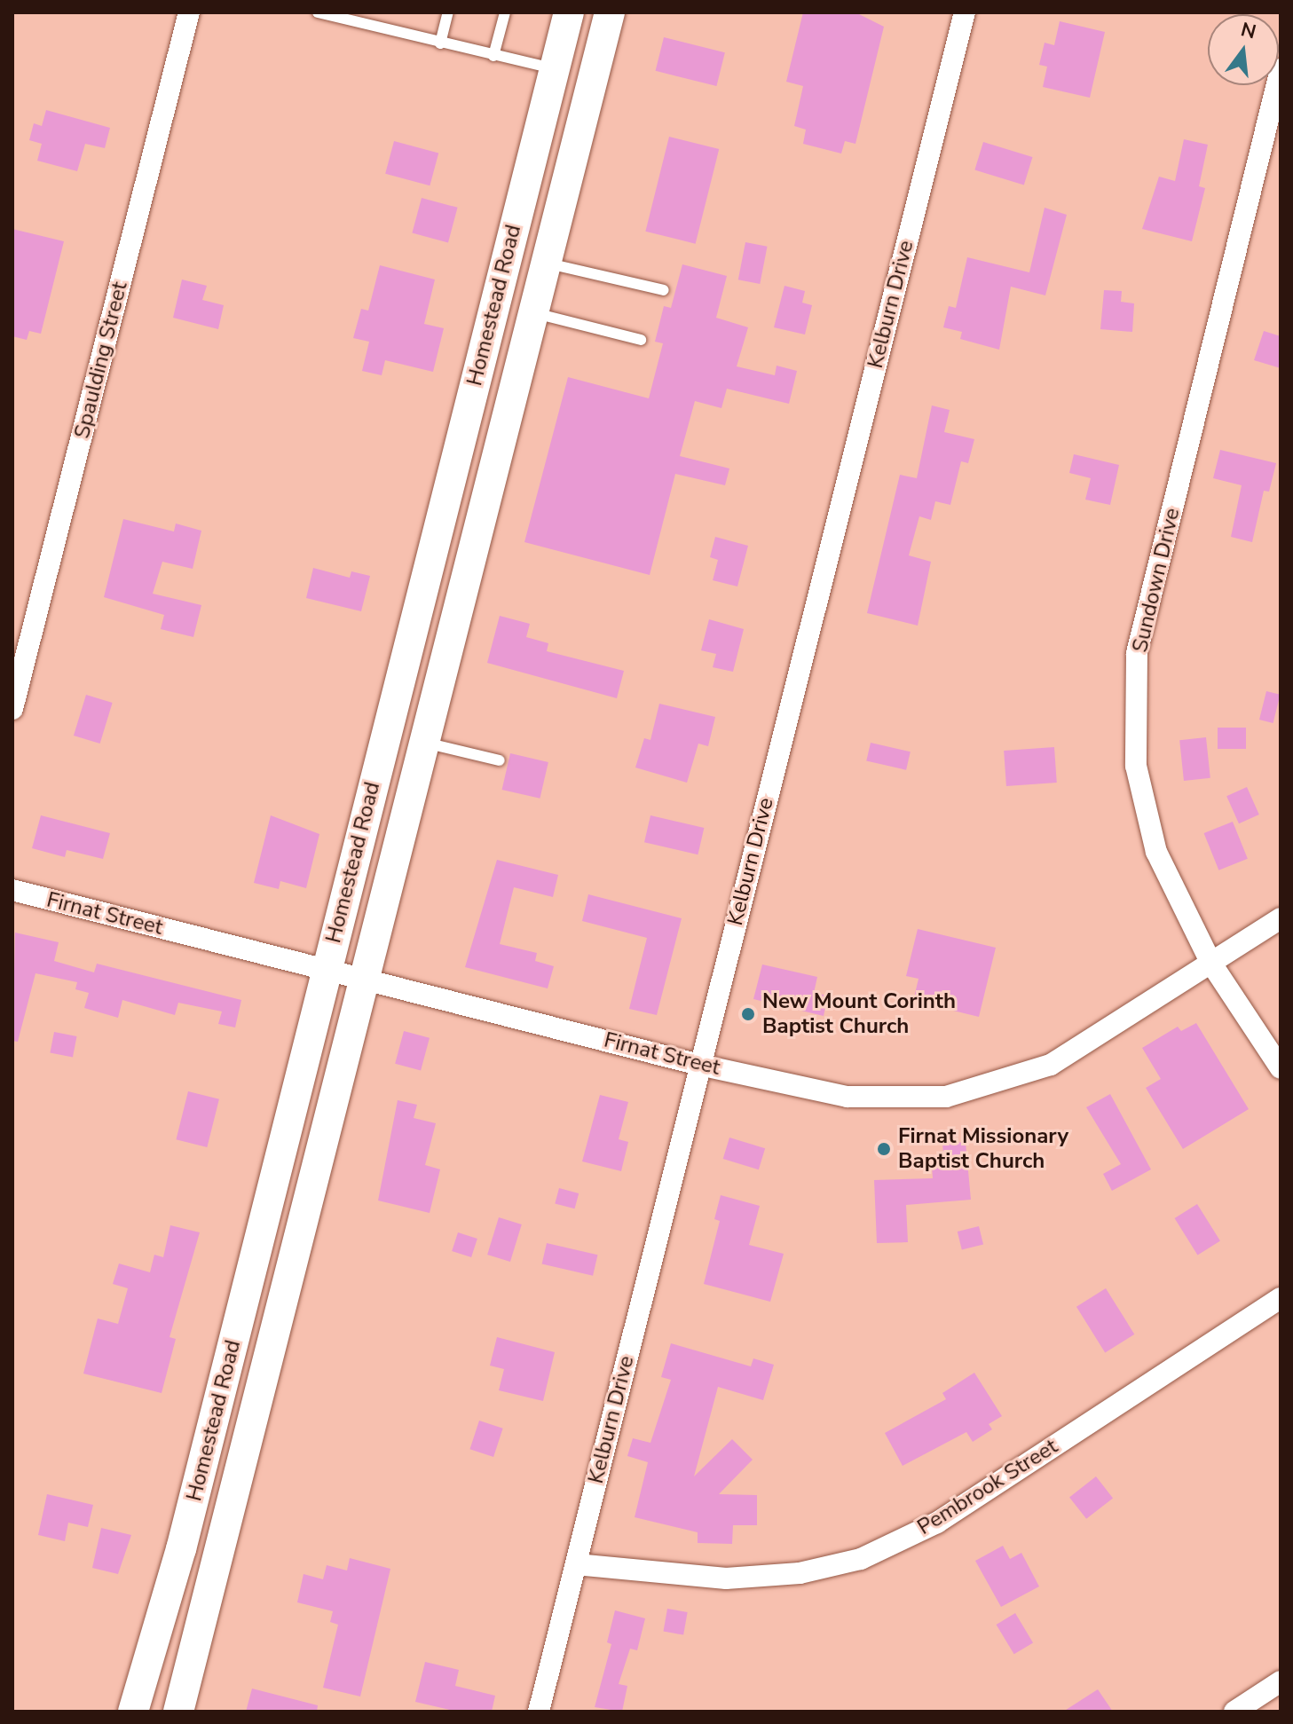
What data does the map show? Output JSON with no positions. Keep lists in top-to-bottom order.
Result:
{
  "streets": {
    "main road": ["Homestead Road"],
    "street": [
      "Kelburn Drive",
      "Spaulding Street",
      "Sundown Drive",
      "Firnat Street",
      "Pembrook Street"
    ]
  },
  "crossings": [
    ["Kelburn Drive", "Firnat Street"],
    ["Kelburn Drive", "Pembrook Street"],
    ["Homestead Road", "Firnat Street"],
    ["Sundown Drive", "Firnat Street"]
  ],
  "places": ["New Mount Corinth Baptist Church", "Firnat Missionary Baptist Church"],
  "north": "top"
}
